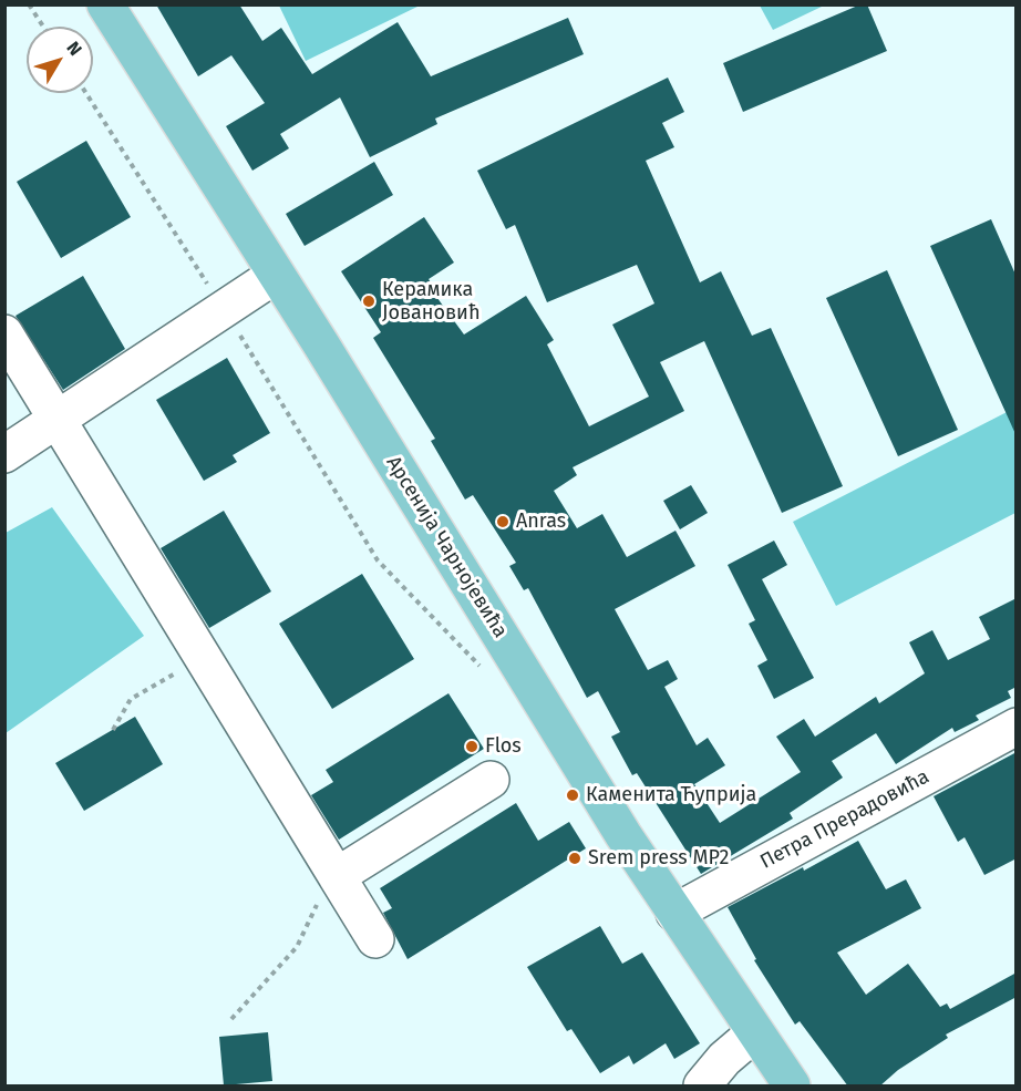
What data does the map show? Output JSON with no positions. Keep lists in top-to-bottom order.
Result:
{
  "streets": {
    "main road": ["Арсенија Чарнојевића"],
    "street": ["Петра Прерадовића"]
  },
  "crossings": [
    ["Арсенија Чарнојевића", "Петра Прерадовића"]
  ],
  "places": [
    "Керамика Јовановић",
    "Anras",
    "Flos",
    "Каменита Ћуприја",
    "Srem press MP2"
  ],
  "north": "top right"
}
